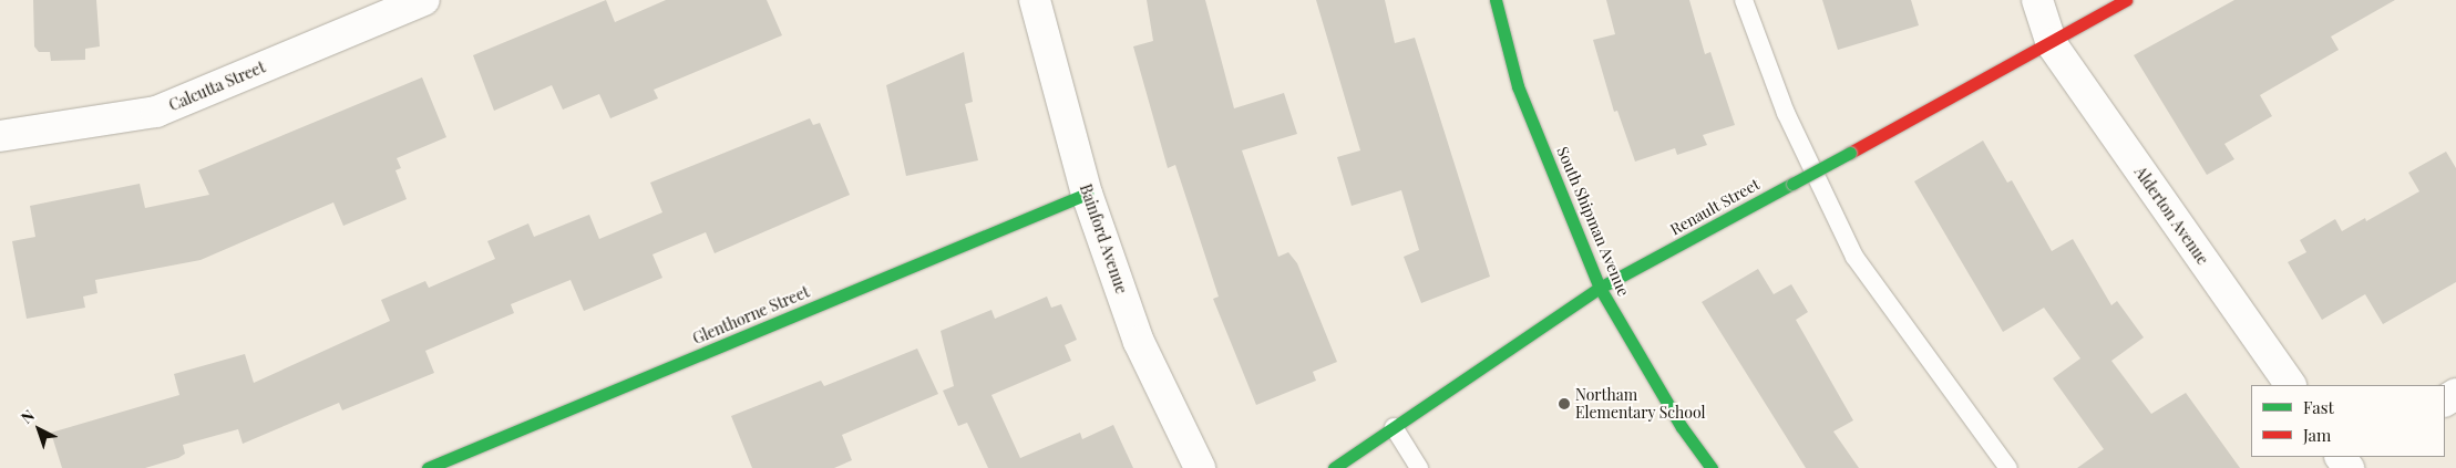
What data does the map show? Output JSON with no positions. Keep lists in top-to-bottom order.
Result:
{
  "streets": {
    "street": [
      "Calcutta Street",
      "Renault Street",
      "Alderton Avenue",
      "South Shipman Avenue",
      "Bainford Avenue",
      "Glenthorne Street"
    ]
  },
  "crossings": [
    ["Renault Street", "Alderton Avenue"],
    ["Renault Street", "South Shipman Avenue"],
    ["Bainford Avenue", "Glenthorne Street"]
  ],
  "places": ["Northam Elementary School"],
  "legend": ["Fast", "Jam"],
  "north": "top left"
}
